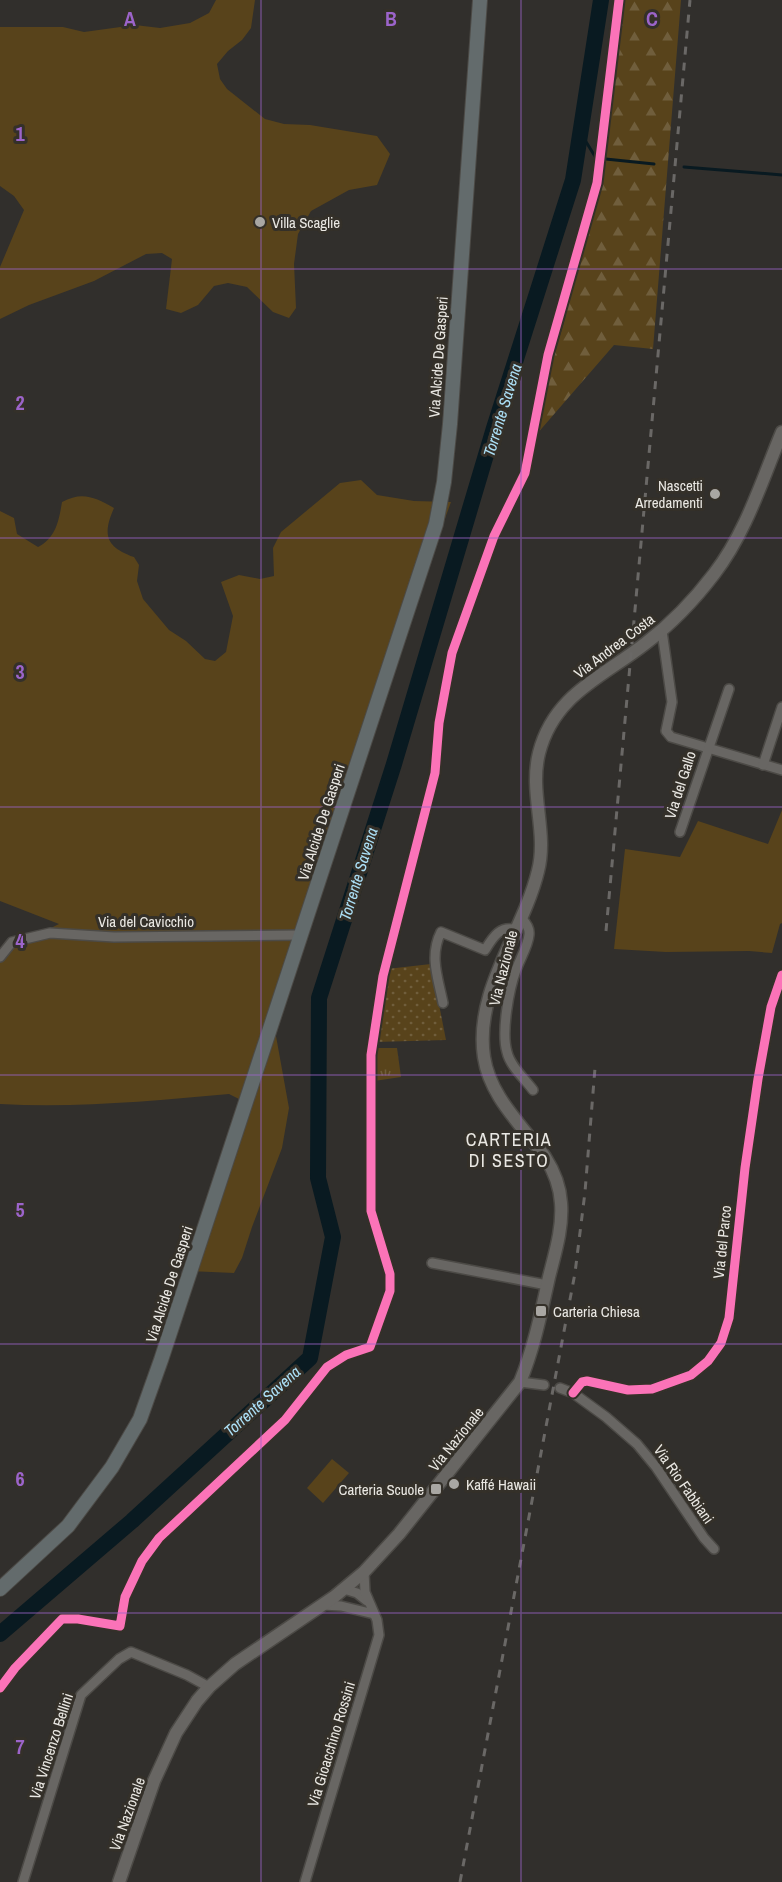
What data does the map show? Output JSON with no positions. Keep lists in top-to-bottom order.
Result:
{
  "streets": {
    "main road": ["Via Alcide De Gasperi", "Via Andrea Costa", "Via Nazionale"],
    "street": [
      "Via del Gallo",
      "Via del Cavicchio",
      "Via del Parco",
      "Via Rio Fabbiani",
      "Via Gioacchino Rossini",
      "Via Vincenzo Bellini"
    ]
  },
  "crossings": [
    ["Via Alcide De Gasperi", "Via del Cavicchio"],
    ["Via Andrea Costa", "Via del Gallo"],
    ["Via Andrea Costa", "Via Nazionale"],
    ["Via Nazionale", "Via Gioacchino Rossini"],
    ["Via Nazionale", "Via Vincenzo Bellini"],
    ["Via del Parco", "Via Rio Fabbiani"]
  ],
  "districts": ["CARTERIA DI SESTO"],
  "water": ["Torrente Savena"],
  "places": {
    "other": ["Villa Scaglie", "Nascetti Arredamenti", "Kaffé Hawaii"],
    "transit": ["Carteria Chiesa", "Carteria Scuole"]
  },
  "grid": {
    "columns": ["A", "B", "C"],
    "rows": [
      "1",
      "2",
      "3",
      "4",
      "5",
      "6",
      "7"
    ]
  }
}
